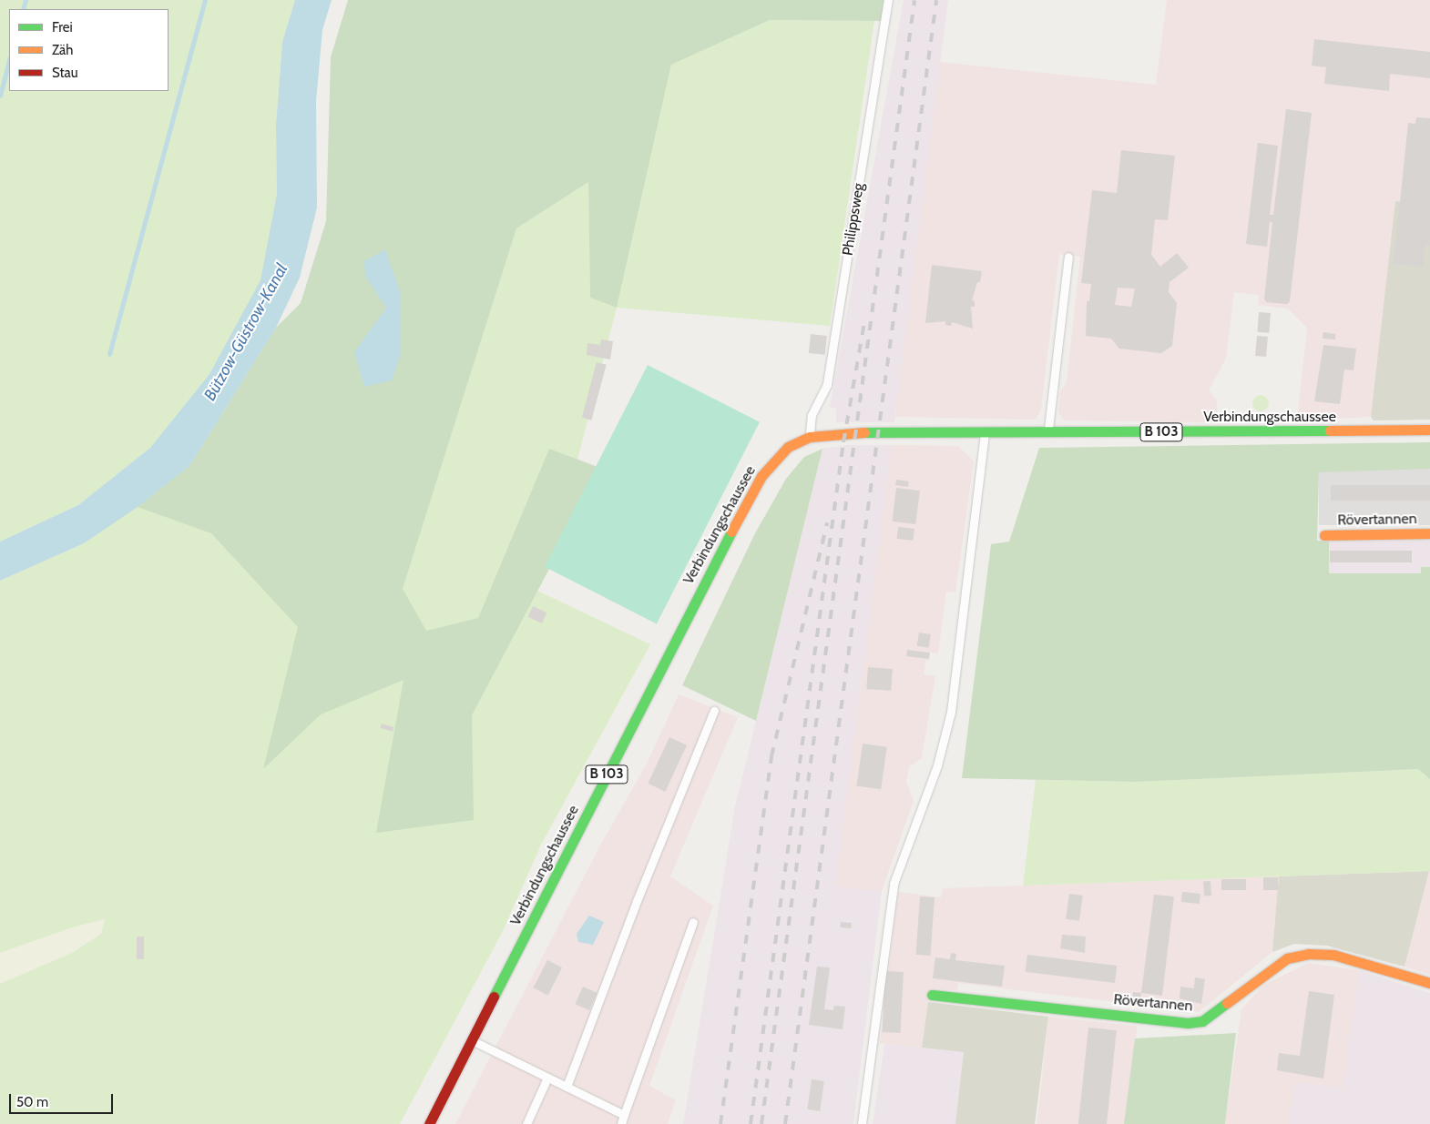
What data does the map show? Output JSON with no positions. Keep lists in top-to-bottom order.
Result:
{
  "streets": {
    "main road": ["Verbindungschaussee", "B 103", "Rövertannen"],
    "lane": ["Philippsweg"]
  },
  "crossings": [
    ["Philippsweg", "Verbindungschaussee"]
  ],
  "water": ["Bützow-Güstrow-Kanal"],
  "legend": ["Frei", "Zäh", "Stau"],
  "scale_bar": "50 m"
}
